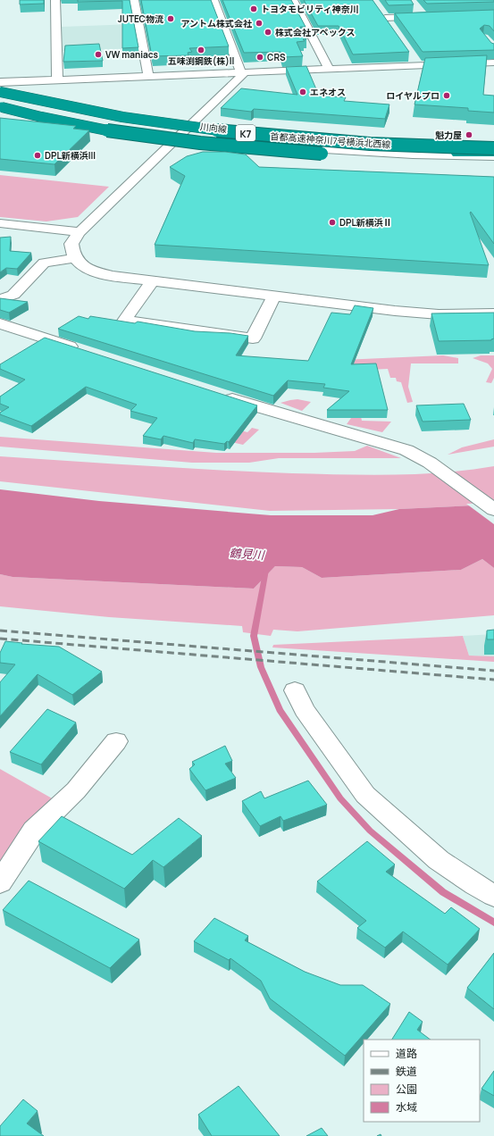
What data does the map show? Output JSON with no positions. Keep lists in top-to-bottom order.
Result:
{
  "streets": {
    "highway": ["K7", "首都高速神奈川7号横浜北西線"],
    "street": ["川向線"]
  },
  "crossings": [
    ["川向線", "首都高速神奈川7号横浜北西線"]
  ],
  "water": ["鶴見川"],
  "places": [
    "トヨタモビリティ神奈川",
    "JUTEC物流",
    "アントム株式会社",
    "株式会社アペックス",
    "五味渕鋼鉄(株)II",
    "VW maniacs",
    "CRS",
    "エネオス",
    "ロイヤルプロ",
    "魁力屋",
    "DPL新横浜III",
    "DPL新横浜Ⅱ"
  ],
  "legend": [
    "道路",
    "鉄道",
    "公園",
    "水域"
  ]
}
